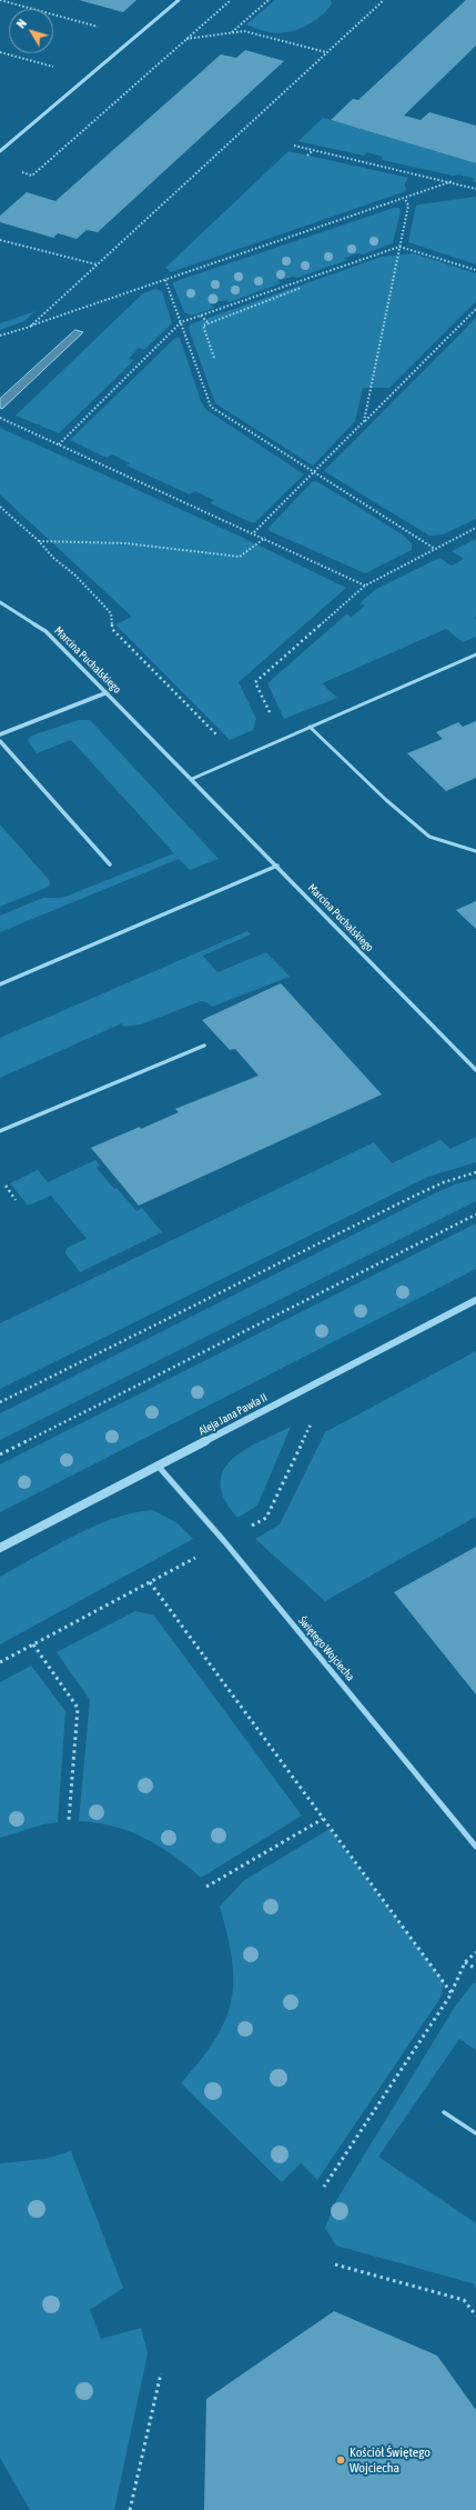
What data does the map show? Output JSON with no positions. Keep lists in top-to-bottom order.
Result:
{
  "streets": {
    "street": ["Marcina Puchalskiego", "Aleja Jana Pawła II", "Świętego Wojciecha"]
  },
  "crossings": [
    ["Aleja Jana Pawła II", "Świętego Wojciecha"]
  ],
  "places": ["Kościół Świętego Wojciecha"],
  "north": "top left"
}
